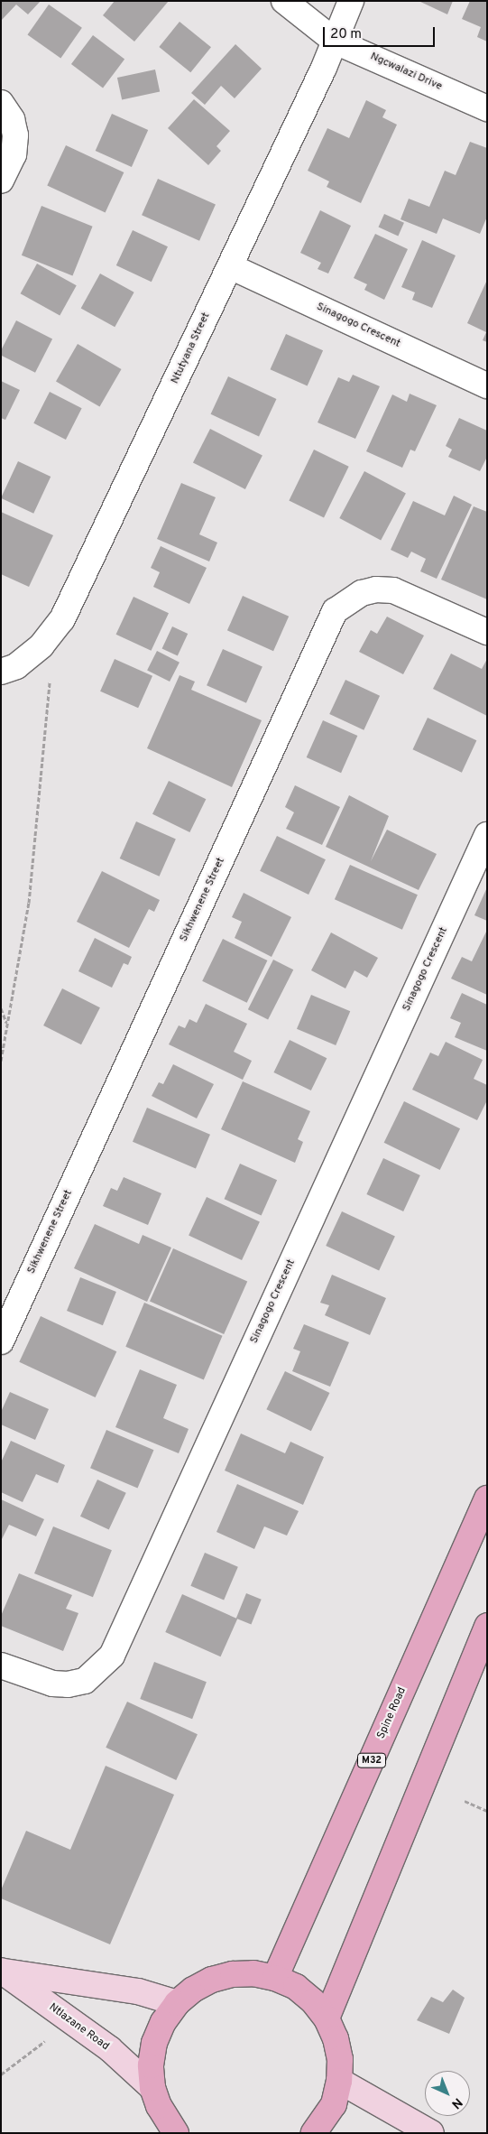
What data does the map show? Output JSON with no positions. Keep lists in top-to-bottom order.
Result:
{
  "streets": {
    "main road": ["Spine Road", "M32"],
    "street": [
      "Ngcwalazi Drive",
      "Sinagogo Crescent",
      "Ntutyana Street",
      "Sikhwenene Street",
      "Ntlazane Road"
    ]
  },
  "crossings": [
    ["Ngcwalazi Drive", "Ntutyana Street"],
    ["Sinagogo Crescent", "Ntutyana Street"]
  ],
  "scale_bar": "20 m",
  "north": "bottom right"
}
